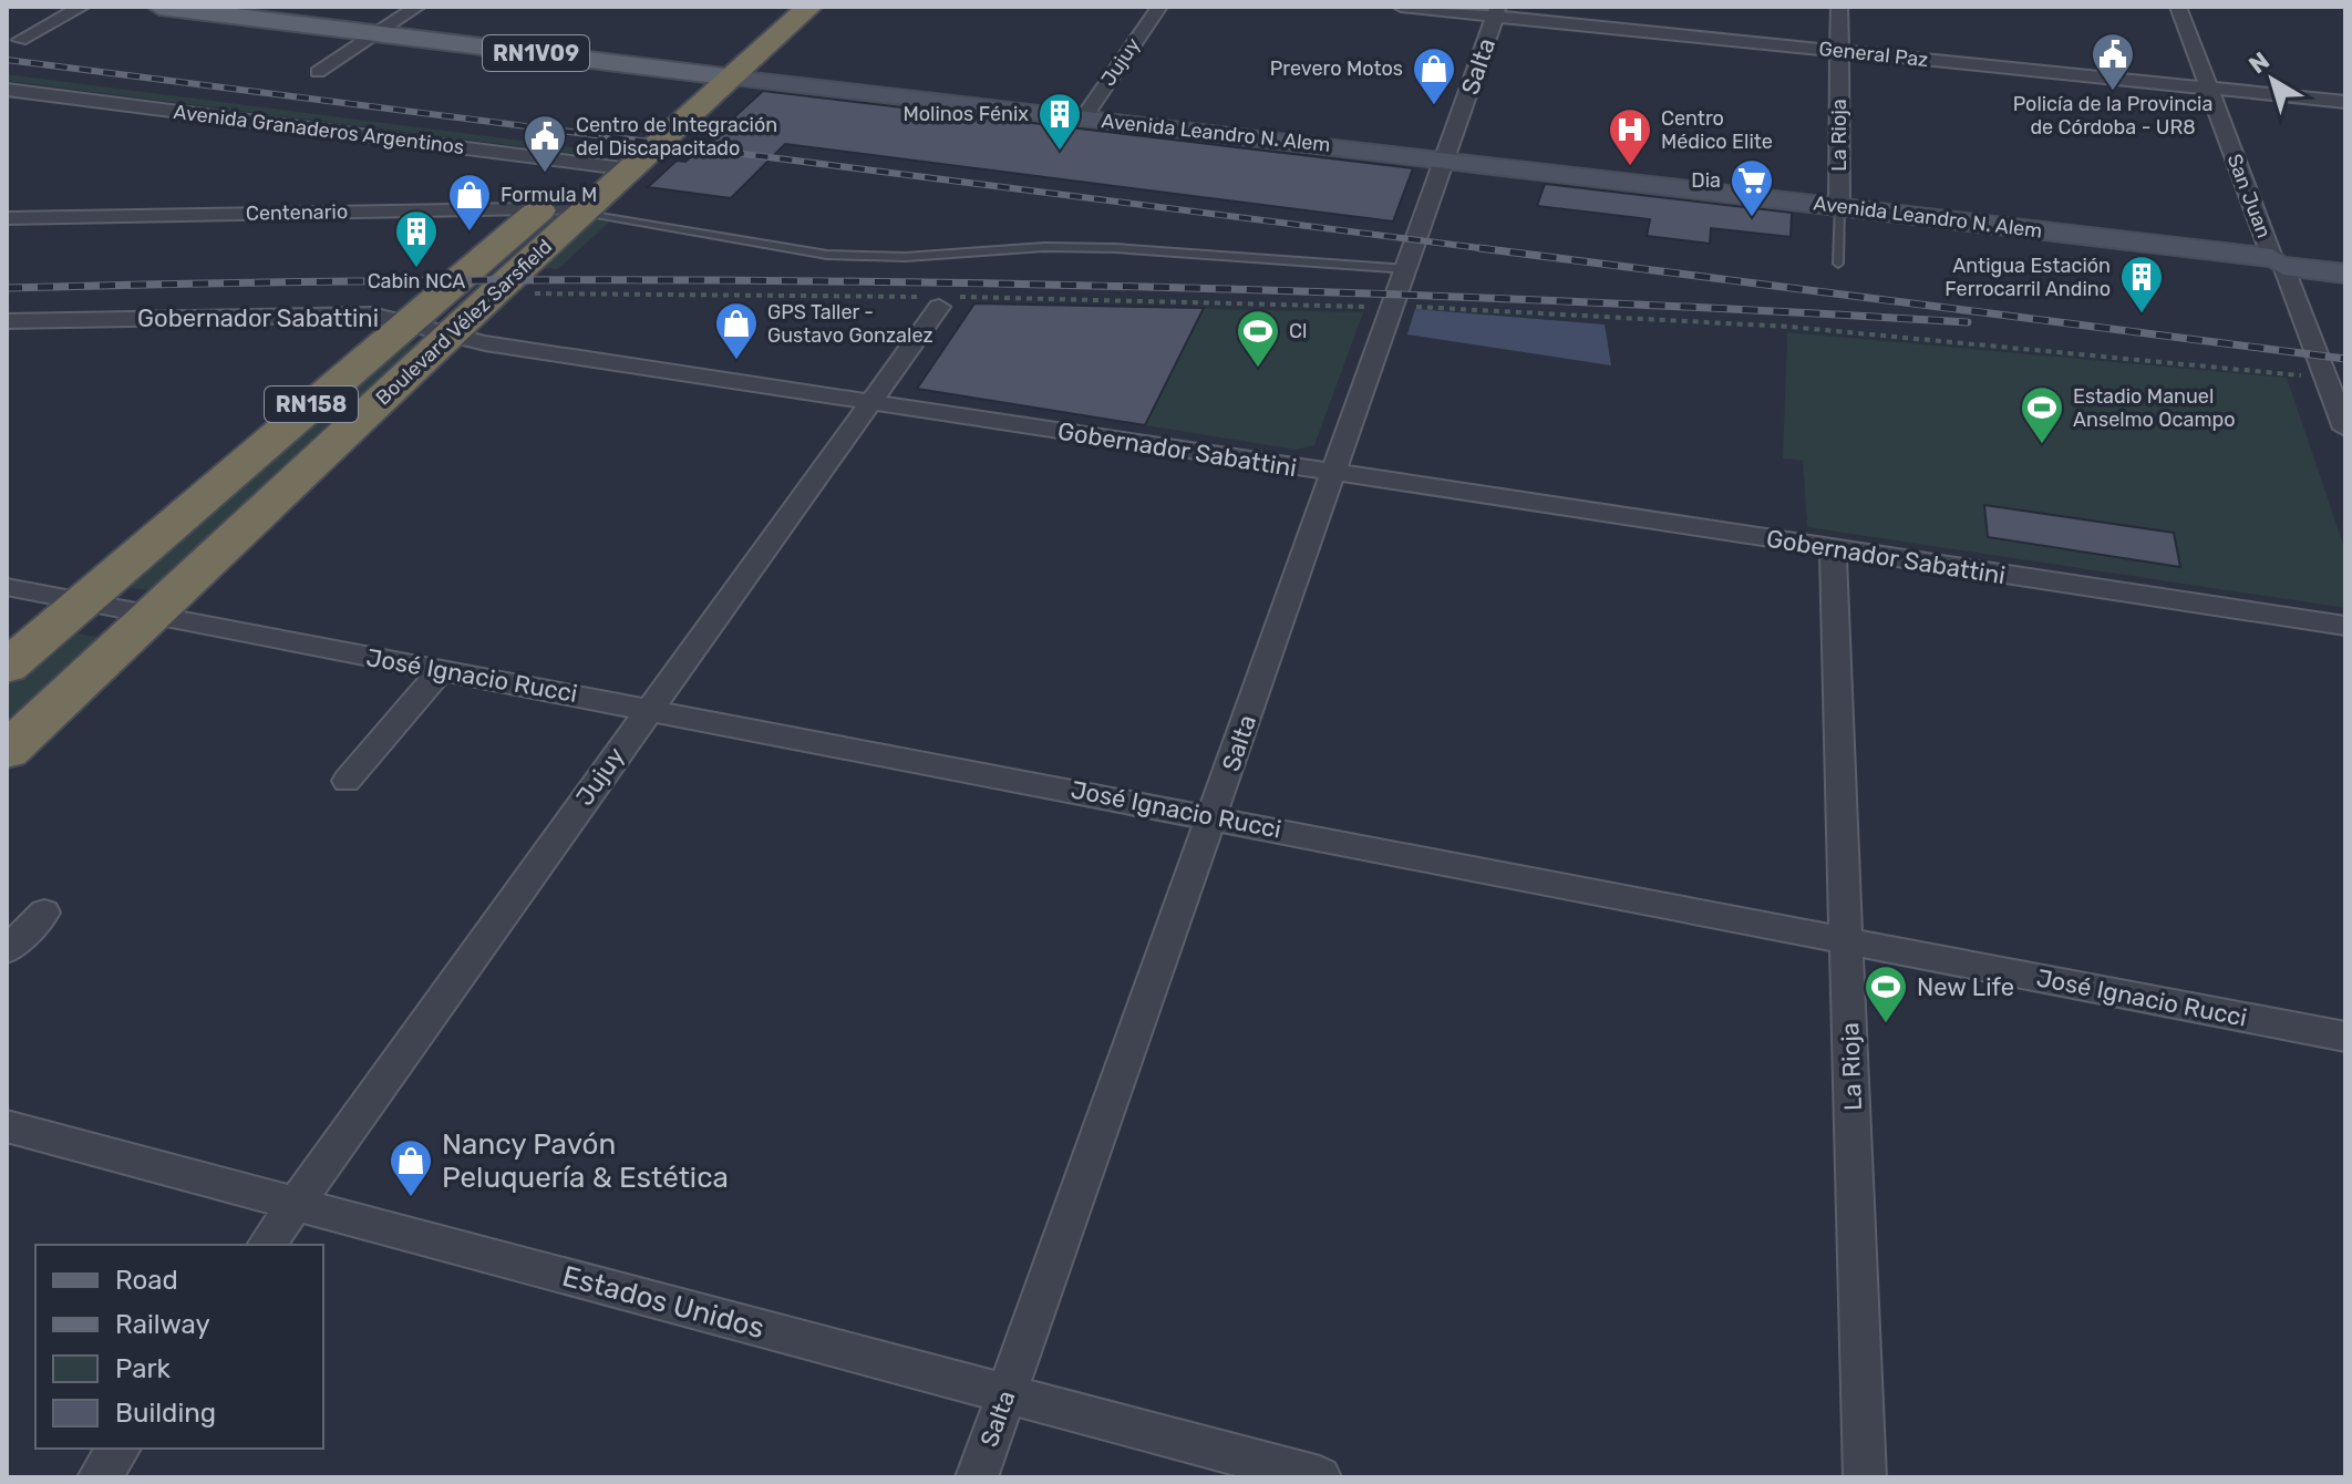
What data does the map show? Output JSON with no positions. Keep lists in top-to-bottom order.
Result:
{
  "streets": {
    "highway": ["Boulevard Vélez Sarsfield", "RN158"],
    "main road": ["RN1V09", "Avenida Leandro N. Alem"],
    "street": [
      "General Paz",
      "Jujuy",
      "Salta",
      "Avenida Granaderos Argentinos",
      "La Rioja",
      "San Juan",
      "Centenario",
      "Gobernador Sabattini",
      "José Ignacio Rucci",
      "Estados Unidos"
    ]
  },
  "crossings": [
    ["General Paz", "Salta"],
    ["General Paz", "La Rioja"],
    ["General Paz", "San Juan"],
    ["Jujuy", "Avenida Leandro N. Alem"],
    ["Jujuy", "Gobernador Sabattini"],
    ["Jujuy", "José Ignacio Rucci"],
    ["Jujuy", "Estados Unidos"],
    ["Salta", "Avenida Leandro N. Alem"],
    ["Salta", "Gobernador Sabattini"],
    ["Salta", "José Ignacio Rucci"],
    ["Salta", "Estados Unidos"],
    ["Avenida Granaderos Argentinos", "Boulevard Vélez Sarsfield"],
    ["Avenida Leandro N. Alem", "La Rioja"],
    ["Avenida Leandro N. Alem", "San Juan"],
    ["Avenida Leandro N. Alem", "Boulevard Vélez Sarsfield"],
    ["La Rioja", "Gobernador Sabattini"],
    ["La Rioja", "José Ignacio Rucci"],
    ["Centenario", "Boulevard Vélez Sarsfield"],
    ["Gobernador Sabattini", "Boulevard Vélez Sarsfield"],
    ["Boulevard Vélez Sarsfield", "José Ignacio Rucci"]
  ],
  "places": {
    "public building": ["Policía de la Provincia de Córdoba - UR8", "Centro de Integración del Discapacitado"],
    "shop": [
      "Prevero Motos",
      "Formula M",
      "GPS Taller - Gustavo Gonzalez",
      "Nancy Pavón Peluquería & Estética"
    ],
    "building": ["Molinos Fénix", "Cabin NCA", "Antigua Estación Ferrocarril Andino"],
    "hospital": ["Centro Médico Elite"],
    "supermarket": ["Dia"],
    "sports": ["Cl", "Estadio Manuel Anselmo Ocampo", "New Life"]
  },
  "legend": [
    "Road",
    "Railway",
    "Park",
    "Building"
  ],
  "north": "top left"
}
